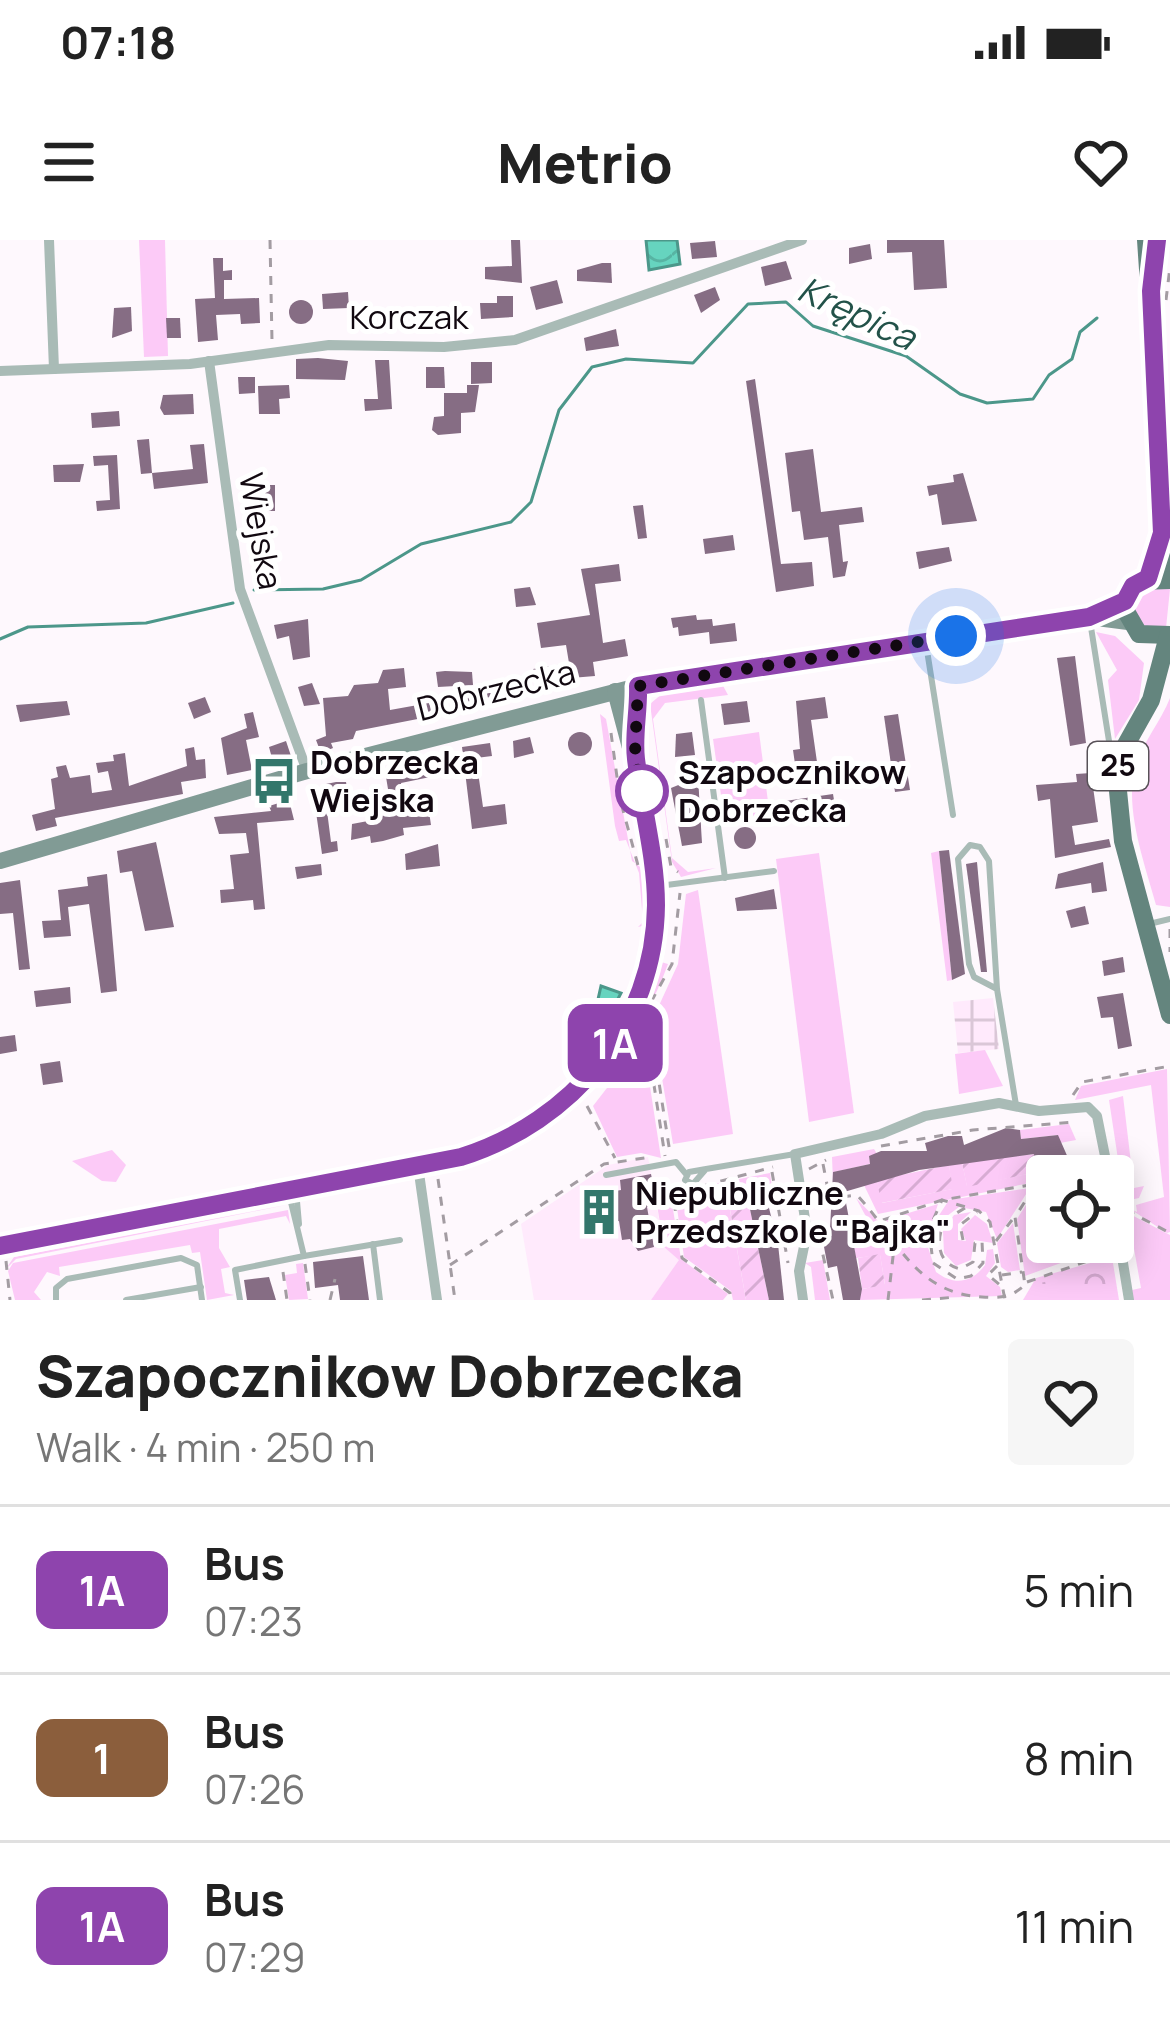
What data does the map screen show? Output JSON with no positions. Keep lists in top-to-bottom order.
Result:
{
  "streets": {
    "main road": ["25"],
    "street": ["Korczak", "Wiejska", "Dobrzecka"]
  },
  "crossings": [
    ["Korczak", "Wiejska"],
    ["Wiejska", "Dobrzecka"]
  ],
  "water": ["Krępica"],
  "places": {
    "bus stop": ["Dobrzecka Wiejska"],
    "other": ["Szapocznikow Dobrzecka"],
    "building": ["Niepubliczne Przedszkole \"Bajka\""]
  },
  "lines": ["bus line 1A"],
  "page": {
    "status": "07:18",
    "header": "Metrio",
    "on_map": "1A",
    "heading": ["Szapocznikow Dobrzecka", "Walk · 4 min · 250 m"],
    "list": [
      {
        "mark": "1A",
        "name": "Bus",
        "note": "07:23",
        "value": "5 min"
      },
      {
        "mark": "1",
        "name": "Bus",
        "note": "07:26",
        "value": "8 min"
      },
      {
        "mark": "1A",
        "name": "Bus",
        "note": "07:29",
        "value": "11 min"
      }
    ]
  }
}
